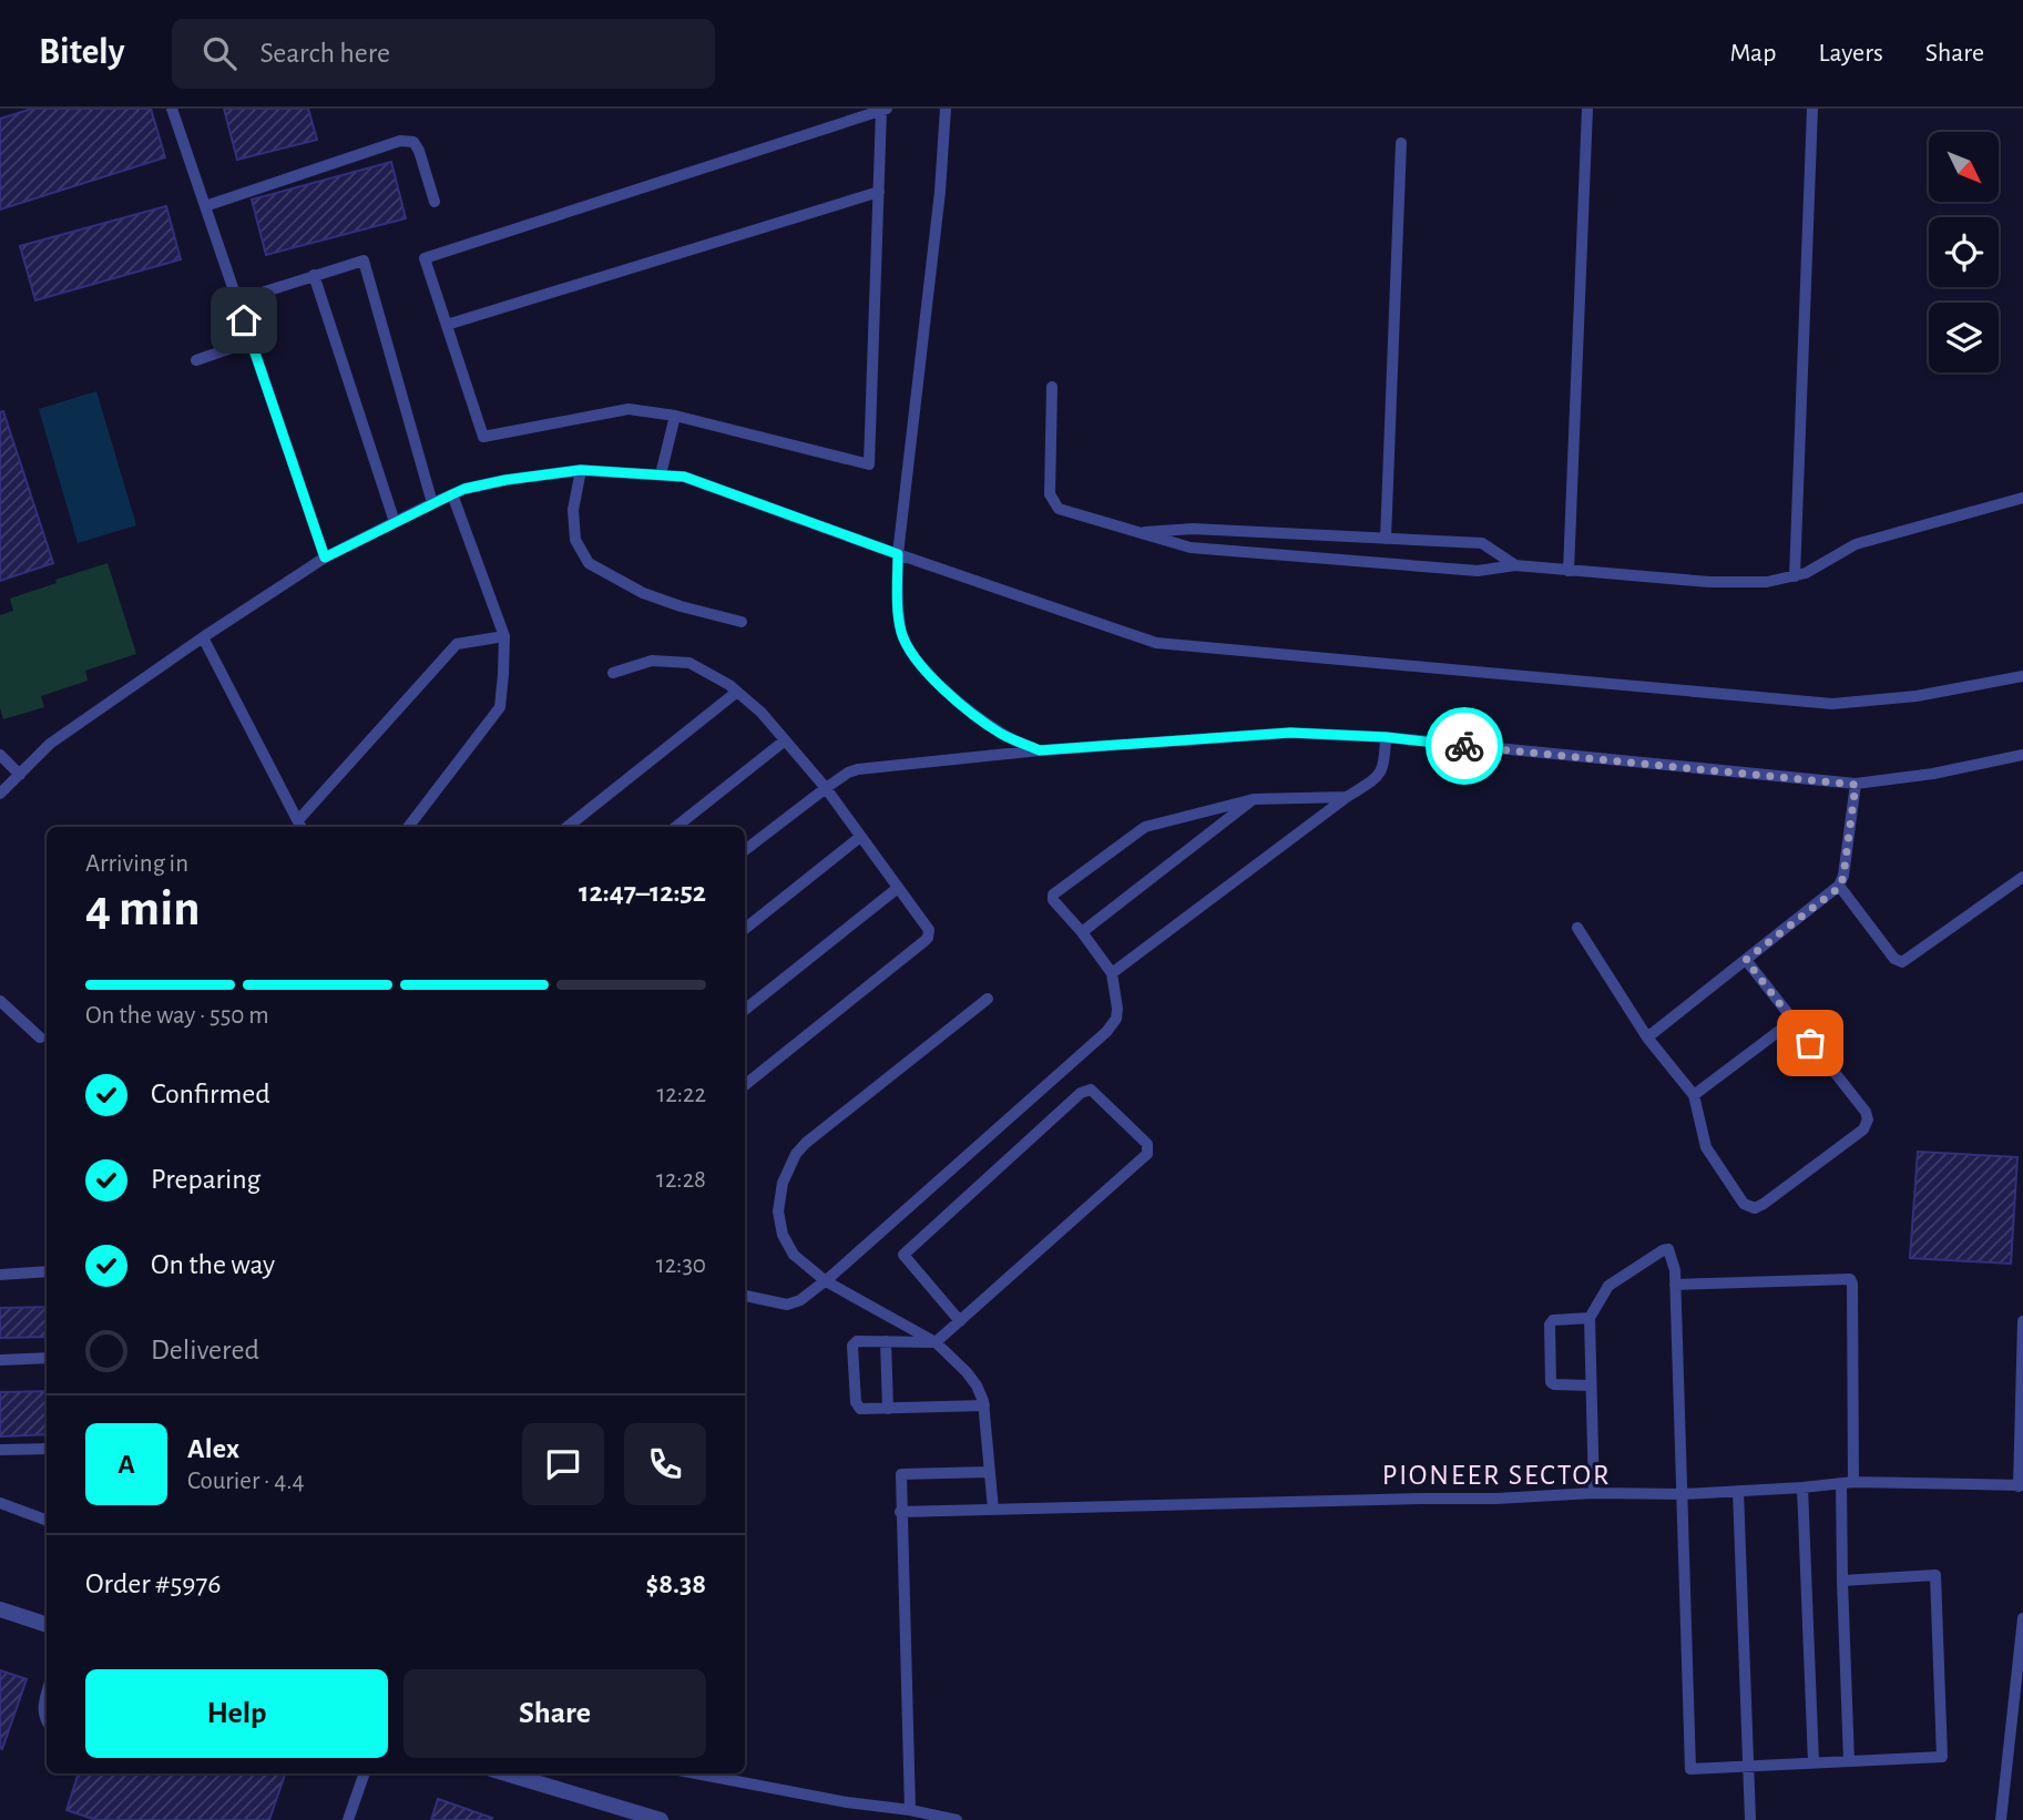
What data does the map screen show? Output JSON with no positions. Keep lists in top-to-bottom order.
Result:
{
  "districts": ["PIONEER SECTOR"],
  "north": "bottom right",
  "page": {
    "header": "Bitely",
    "search": "Search here",
    "nav": ["Map", "Layers", "Share"],
    "heading": ["4 min", "Arriving in", "12:47–12:52"],
    "panel": [
      "Alex",
      "Courier · 4.4",
      "Order #5976",
      "$8.38"
    ],
    "bar": "On the way · 550 m",
    "list": [
      ["Confirmed", "12:22"],
      ["Preparing", "12:28"],
      ["On the way", "12:30"],
      "Delivered"
    ],
    "round": "A",
    "buttons": ["Help", "Share"]
  }
}
